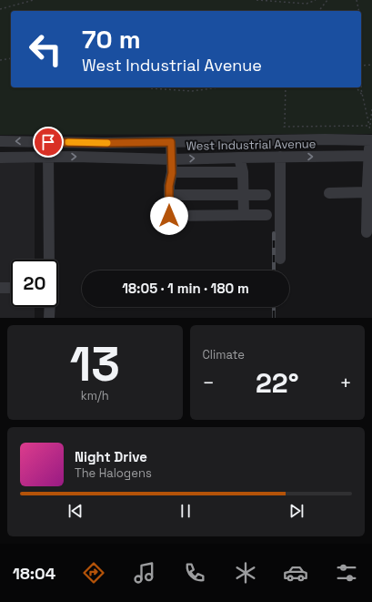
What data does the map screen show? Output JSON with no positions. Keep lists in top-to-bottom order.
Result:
{
  "streets": {
    "street": ["West Industrial Avenue"]
  },
  "page": {
    "turn": ["70 m", "West Industrial Avenue"],
    "limit": "20",
    "trip": "18:05 · 1 min · 180 m",
    "tile": [
      ["13", "km/h"],
      "Climate"
    ],
    "heat": ["−", "22°", "+"],
    "song": ["Night Drive", "The Halogens"],
    "tabs": "18:04"
  }
}
